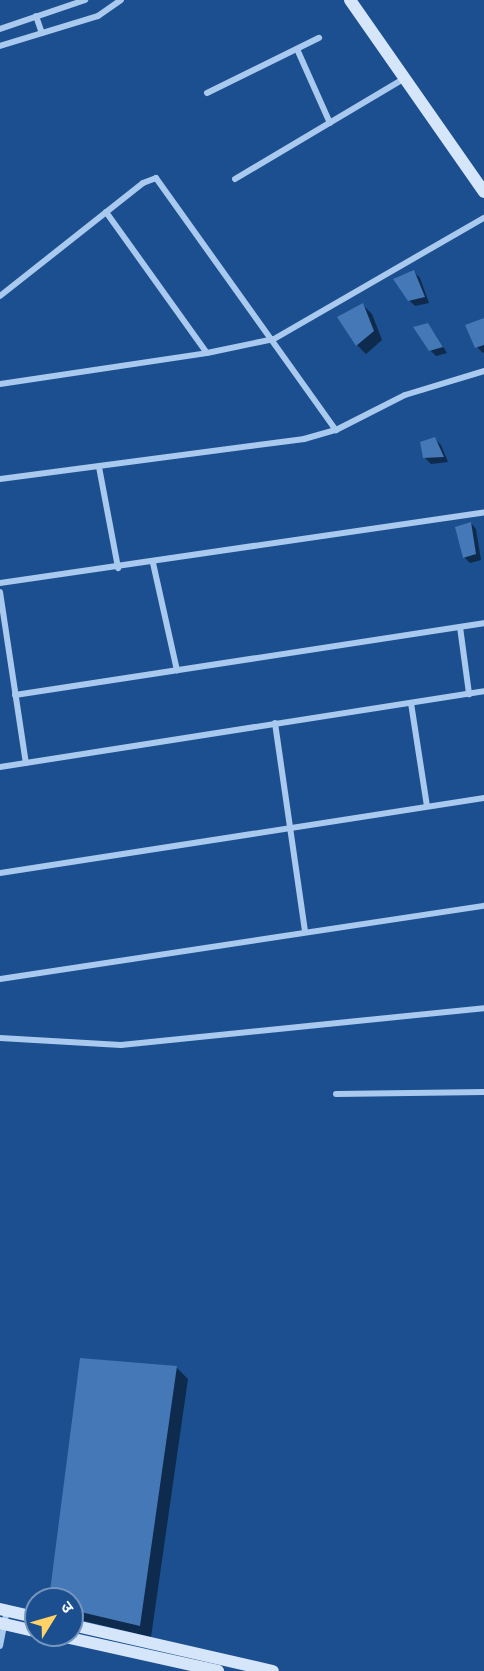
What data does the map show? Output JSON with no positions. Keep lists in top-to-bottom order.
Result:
{
  "north": "top right"
}
